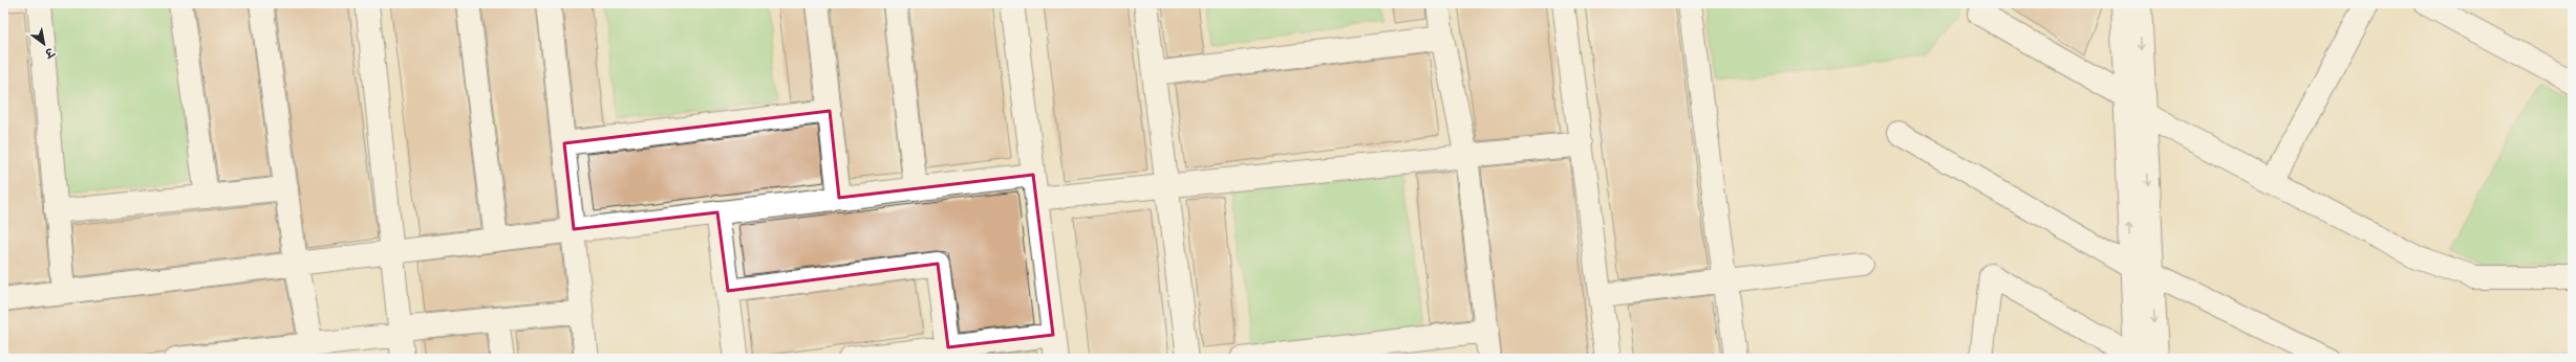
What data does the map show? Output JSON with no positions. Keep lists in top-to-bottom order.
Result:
{
  "north": "bottom right"
}
